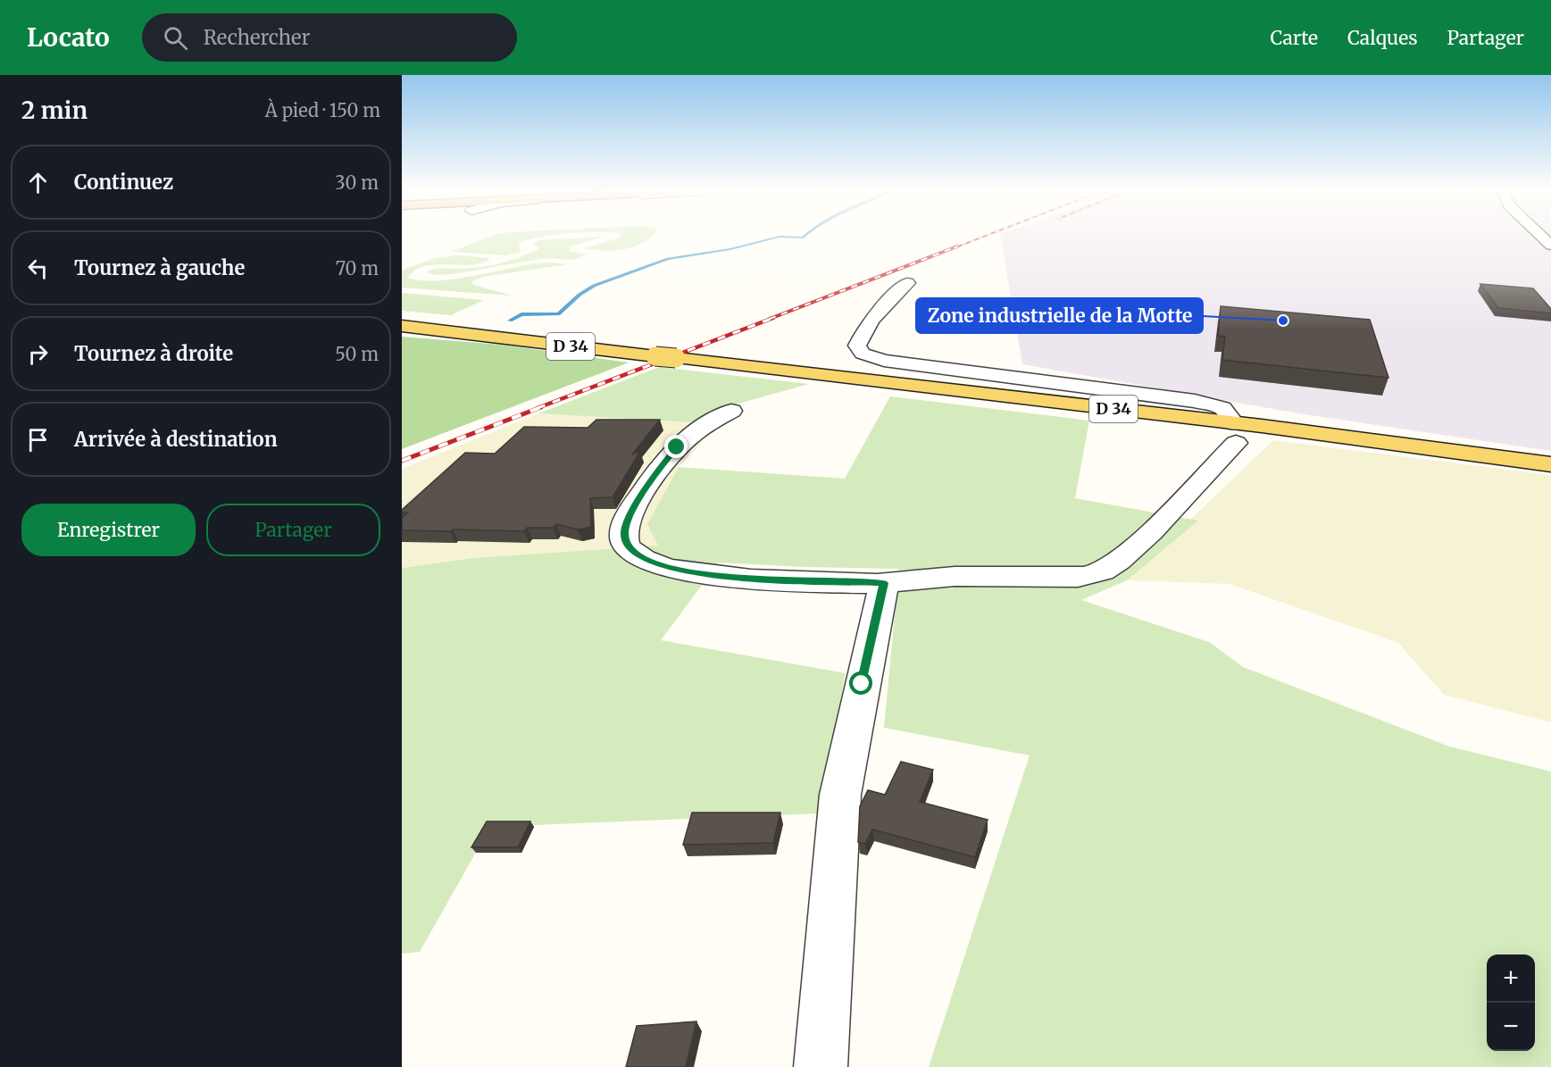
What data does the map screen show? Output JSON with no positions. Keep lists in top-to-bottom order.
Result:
{
  "streets": {
    "main road": ["D 34"]
  },
  "places": ["Zone industrielle de la Motte"],
  "page": {
    "header": "Locato",
    "search": "Rechercher",
    "nav": ["Carte", "Calques", "Partager"],
    "heading": ["2 min", "À pied · 150 m"],
    "list": [
      ["Continuez", "30 m"],
      ["Tournez à gauche", "70 m"],
      ["Tournez à droite", "50 m"],
      "Arrivée à destination"
    ],
    "buttons": ["Enregistrer", "Partager"],
    "map_buttons": ["+", "−"]
  }
}
